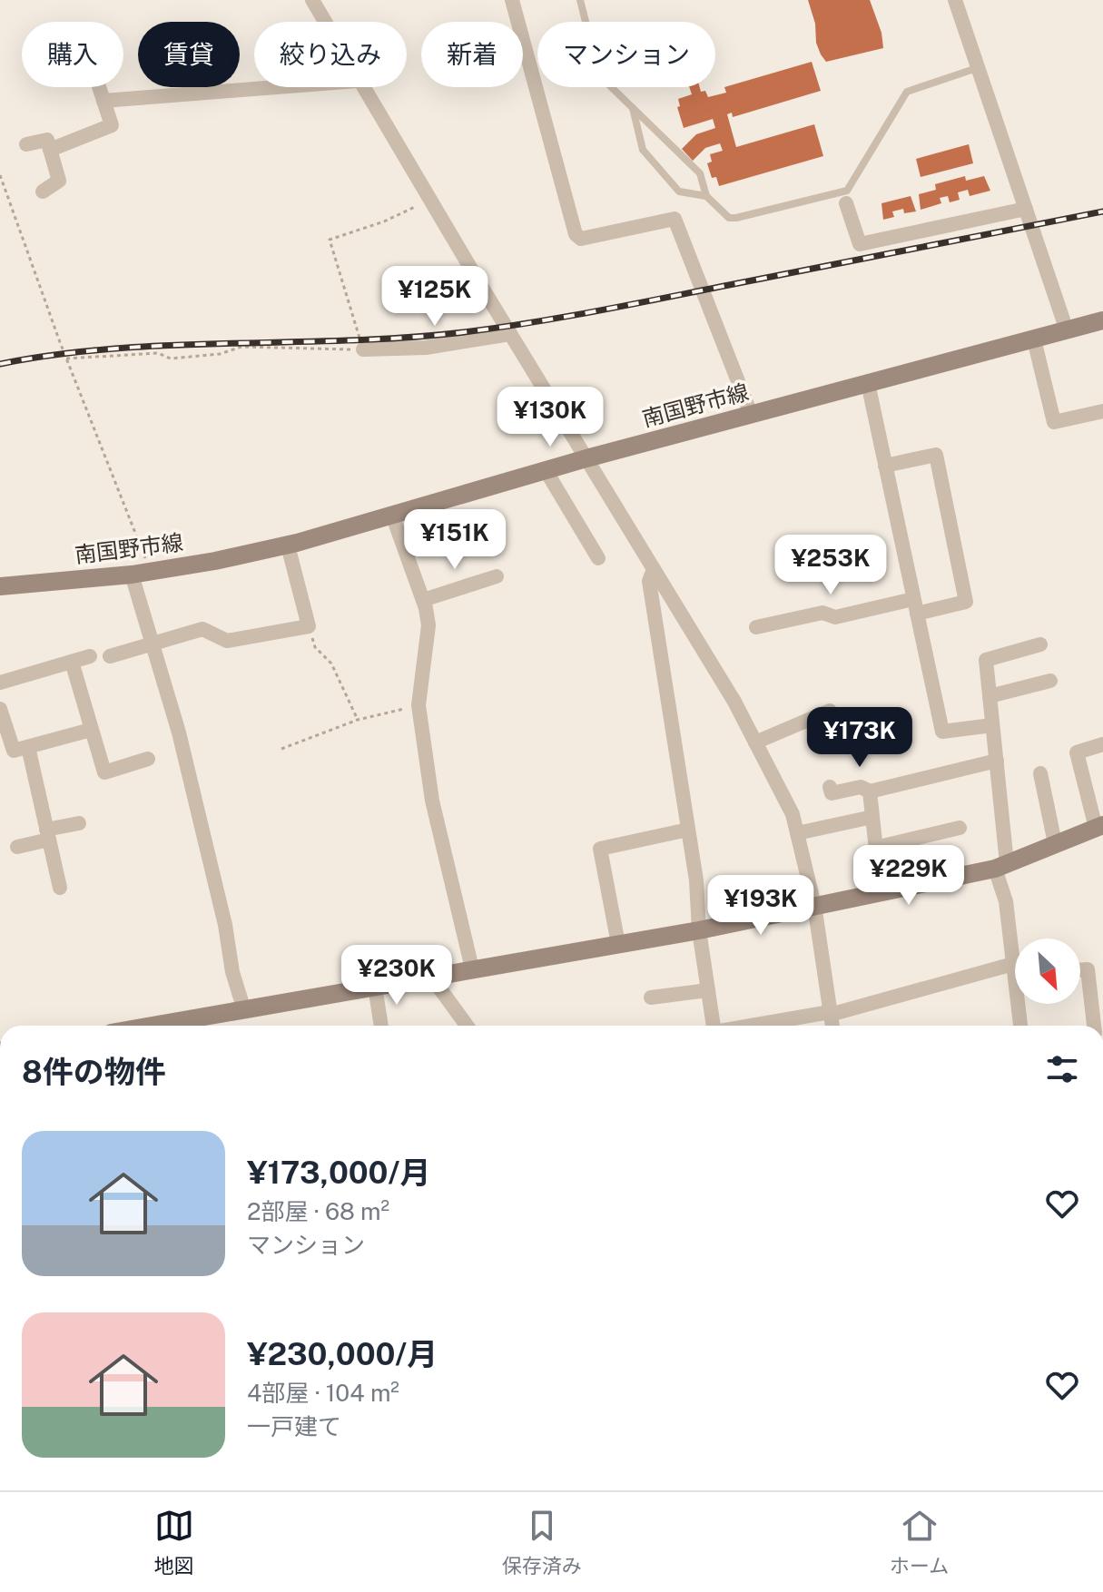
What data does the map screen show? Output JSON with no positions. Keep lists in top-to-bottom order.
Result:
{
  "streets": {
    "main road": ["南国野市線"]
  },
  "north": "bottom right",
  "page": {
    "chip": [
      "購入",
      "賃貸",
      "絞り込み",
      "新着",
      "マンション"
    ],
    "price": [
      "¥125K",
      "¥130K",
      "¥151K",
      "¥253K",
      "¥173K",
      "¥229K",
      "¥193K",
      "¥230K"
    ],
    "heading": "8件の物件",
    "list": [
      {
        "name": "¥173,000/月",
        "note": "2部屋 · 68 m² · マンション"
      },
      {
        "name": "¥230,000/月",
        "note": "4部屋 · 104 m² · 一戸建て"
      }
    ],
    "tabs": ["地図", "保存済み", "ホーム"]
  }
}
